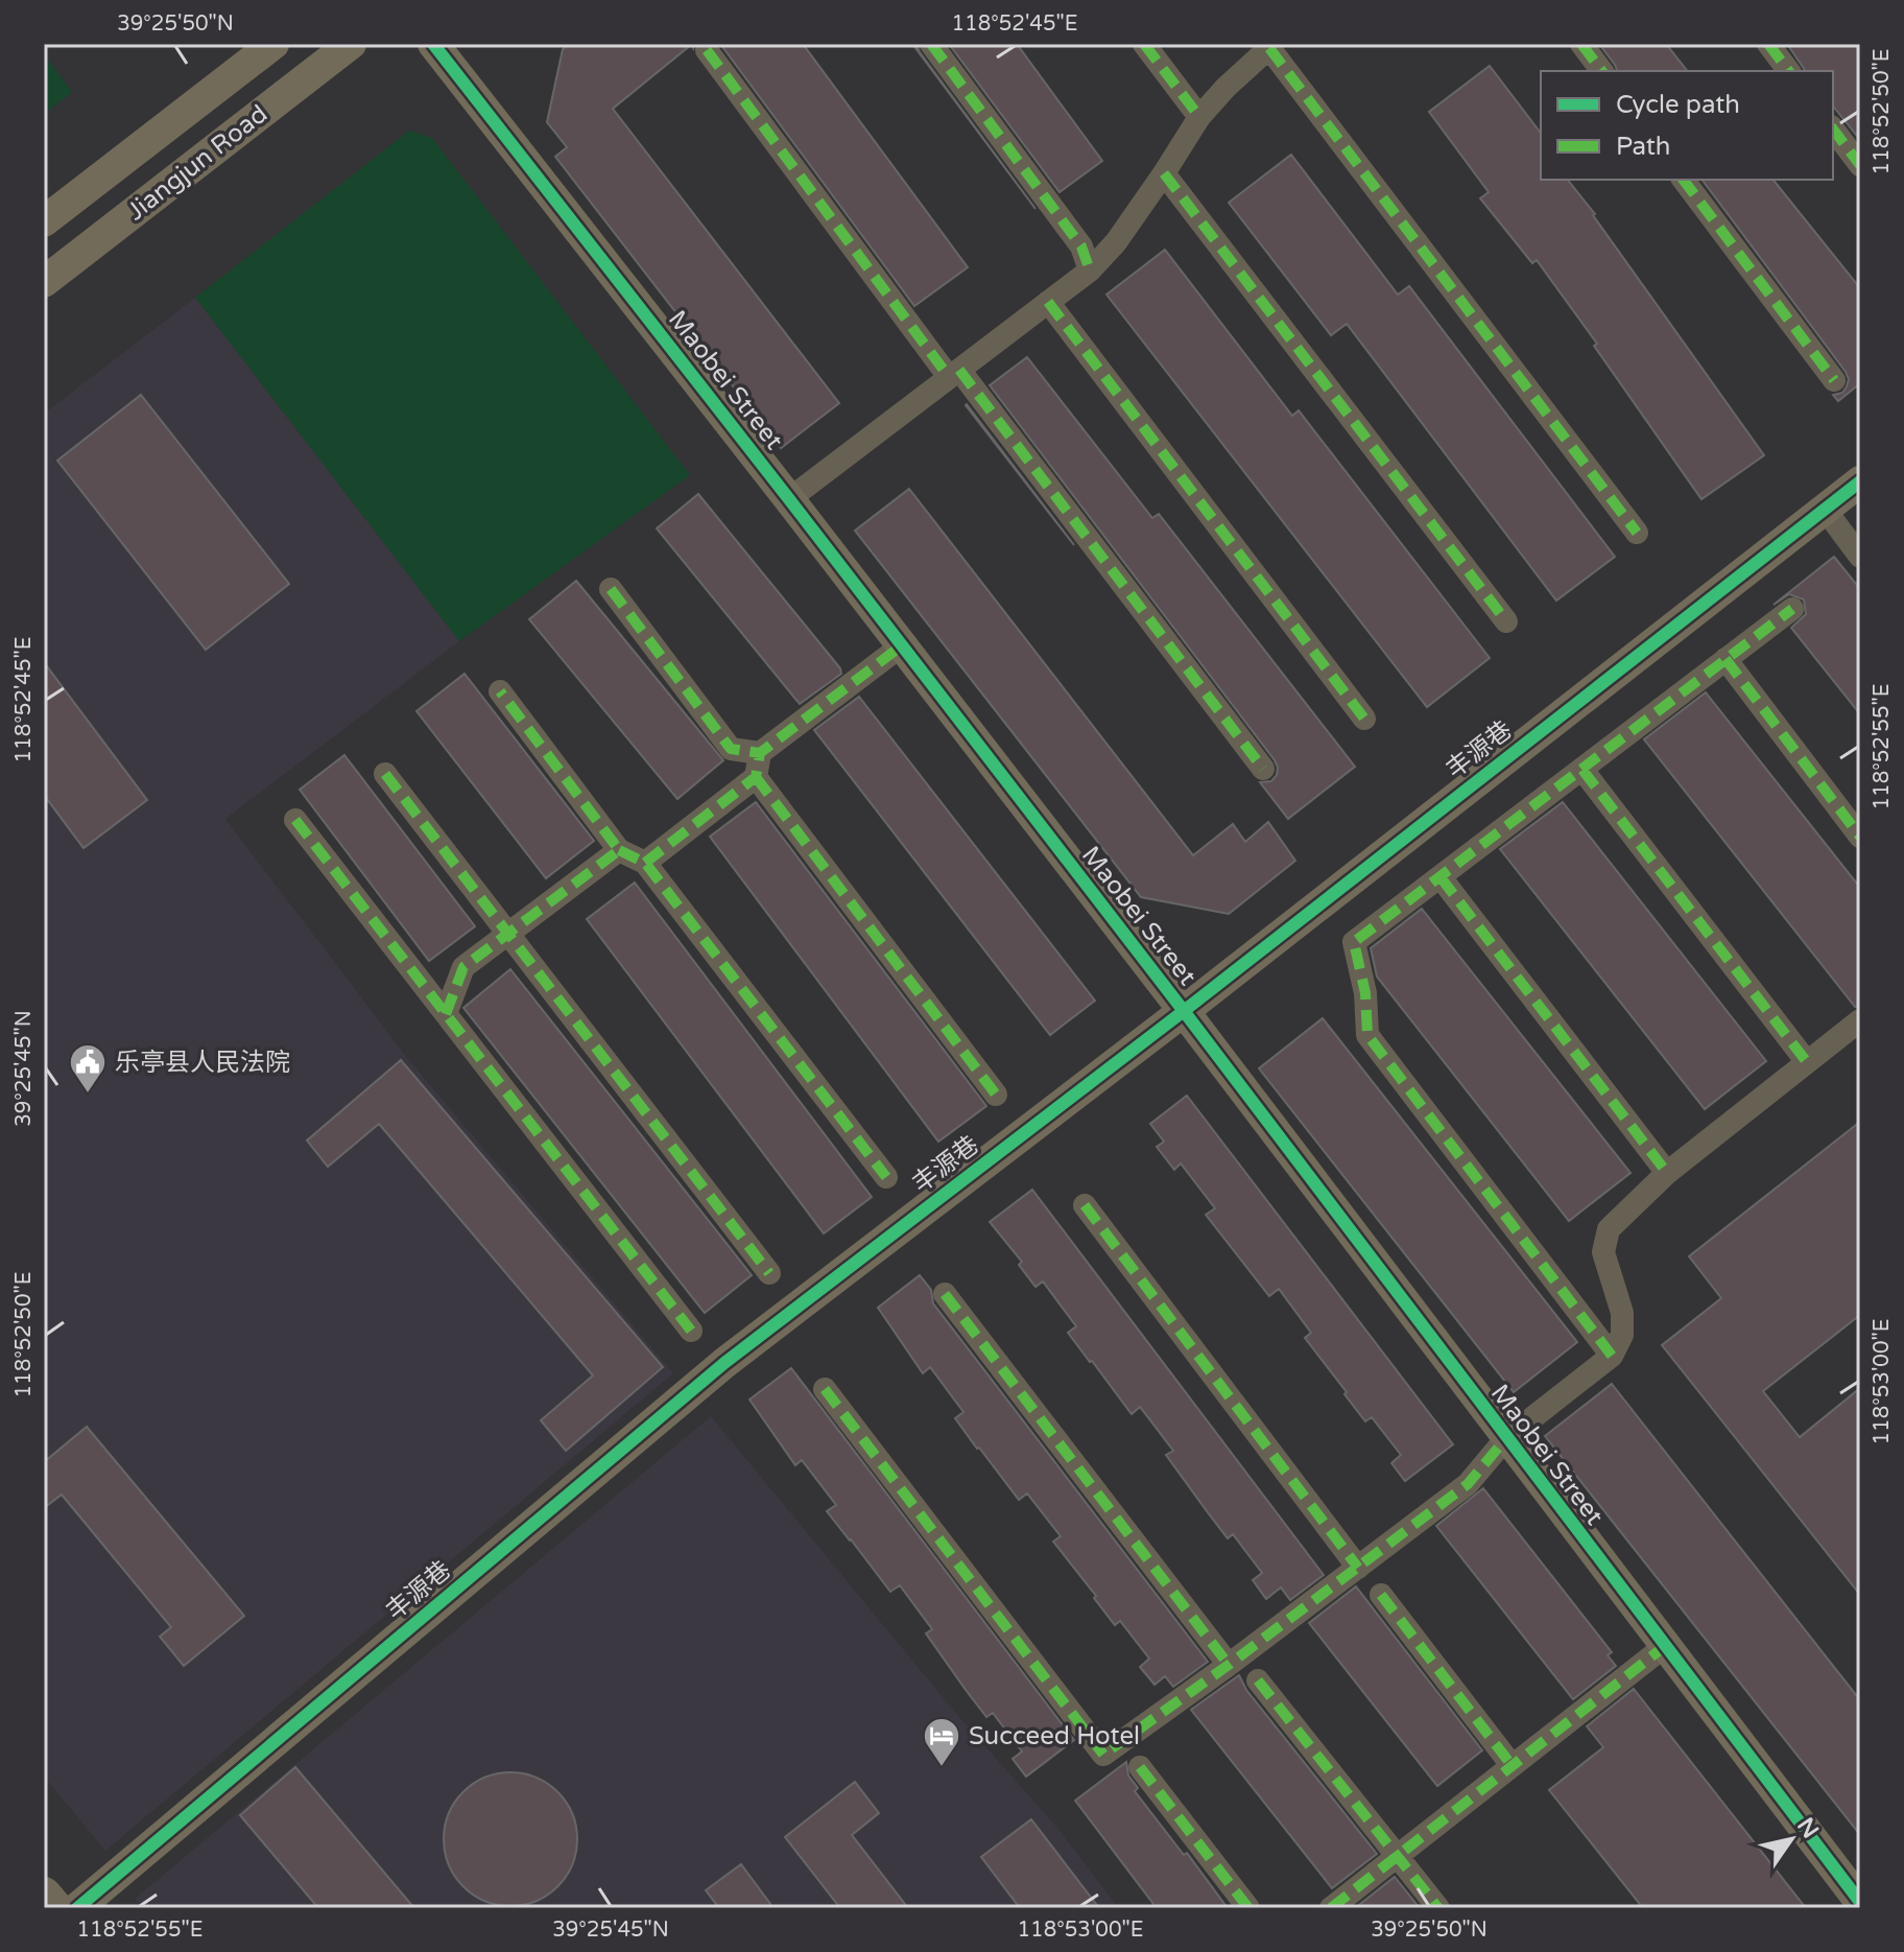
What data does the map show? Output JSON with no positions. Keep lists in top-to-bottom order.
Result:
{
  "streets": {
    "street": ["Jiangjun Road", "Maobei Street", "丰源巷"]
  },
  "crossings": [
    ["Maobei Street", "丰源巷"]
  ],
  "places": {
    "public building": ["乐亭县人民法院"],
    "hotel": ["Succeed Hotel"]
  },
  "legend": ["Cycle path", "Path"],
  "north": "top right",
  "coordinates": [
    "39°25'50\"N",
    "118°52'45\"E",
    "118°52'50\"E",
    "118°52'55\"E",
    "39°25'45\"N",
    "118°53'00\"E"
  ]
}
